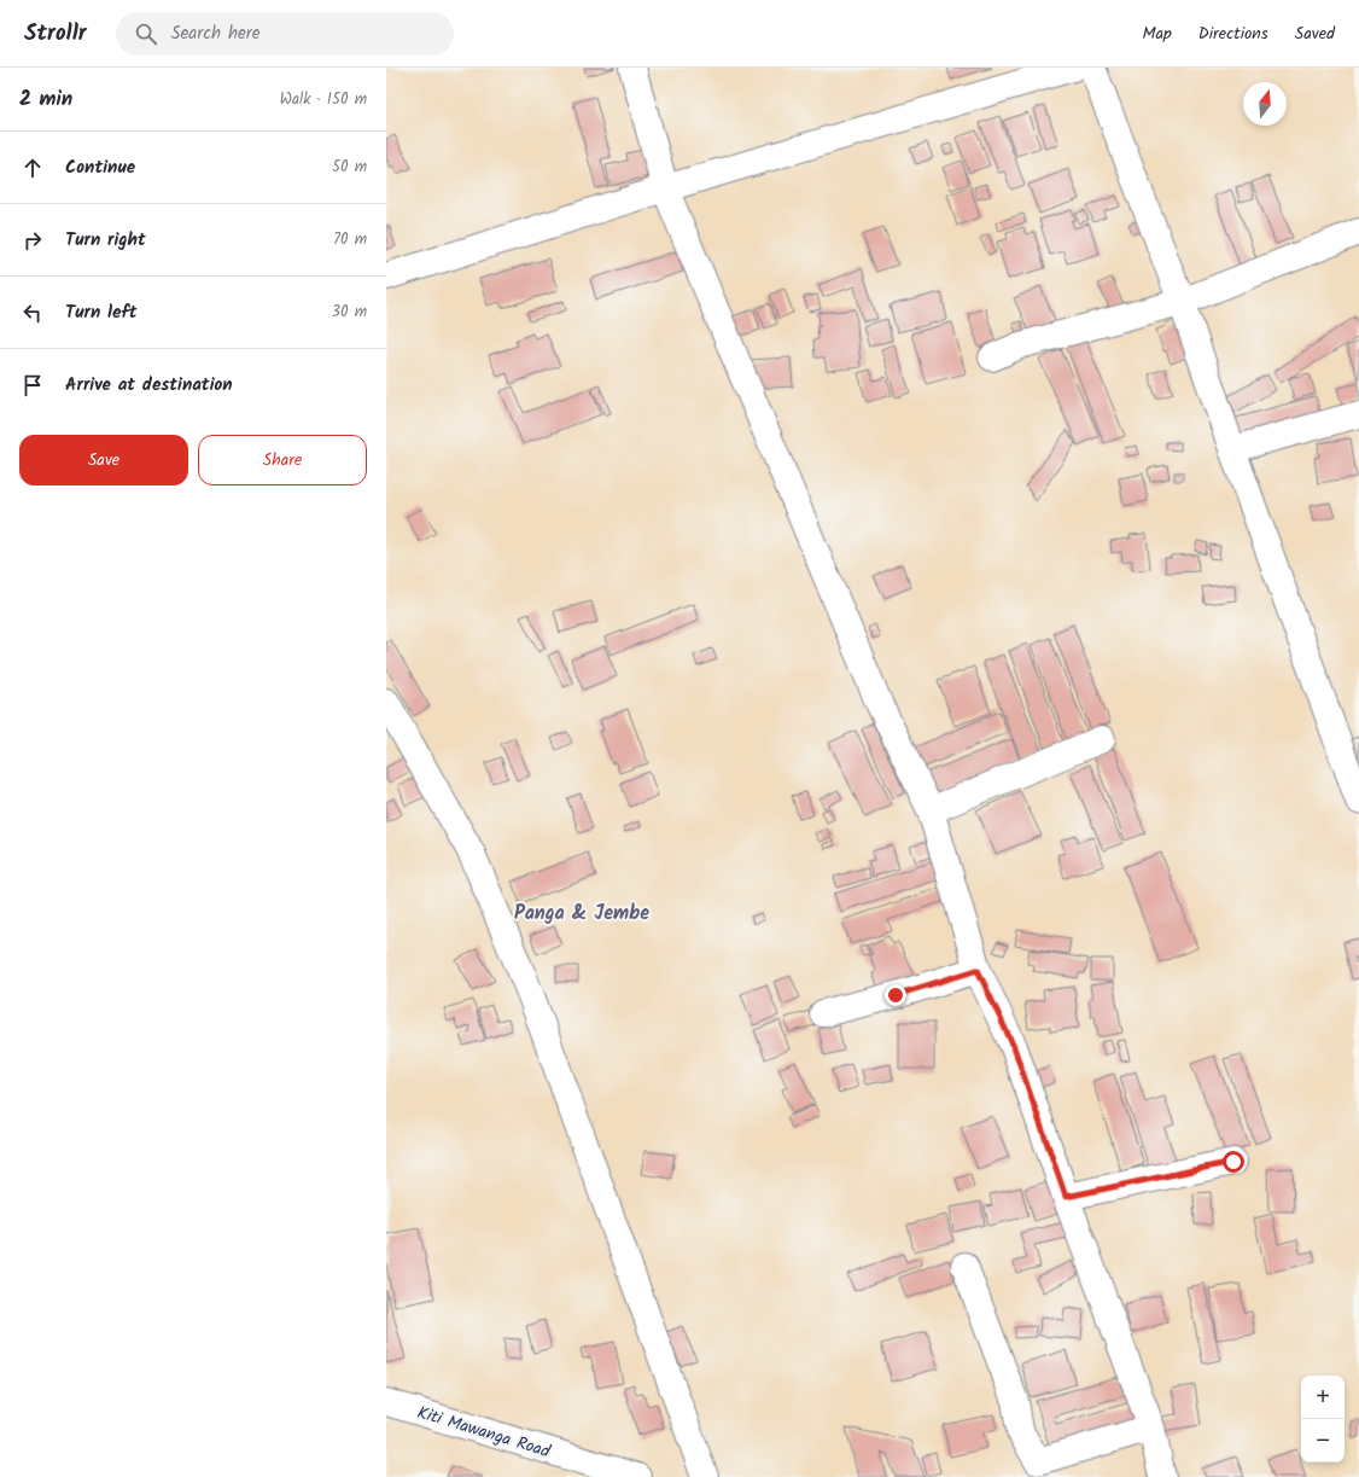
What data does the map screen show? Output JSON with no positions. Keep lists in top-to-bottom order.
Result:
{
  "streets": {
    "street": ["Kiti Mawanga Road"]
  },
  "districts": ["Panga & Jembe"],
  "north": "top",
  "page": {
    "header": "Strollr",
    "search": "Search here",
    "nav": ["Map", "Directions", "Saved"],
    "heading": ["2 min", "Walk · 150 m"],
    "list": [
      ["Continue", "50 m"],
      ["Turn right", "70 m"],
      ["Turn left", "30 m"],
      "Arrive at destination"
    ],
    "buttons": ["Save", "Share"],
    "map_buttons": ["+", "−"]
  }
}
